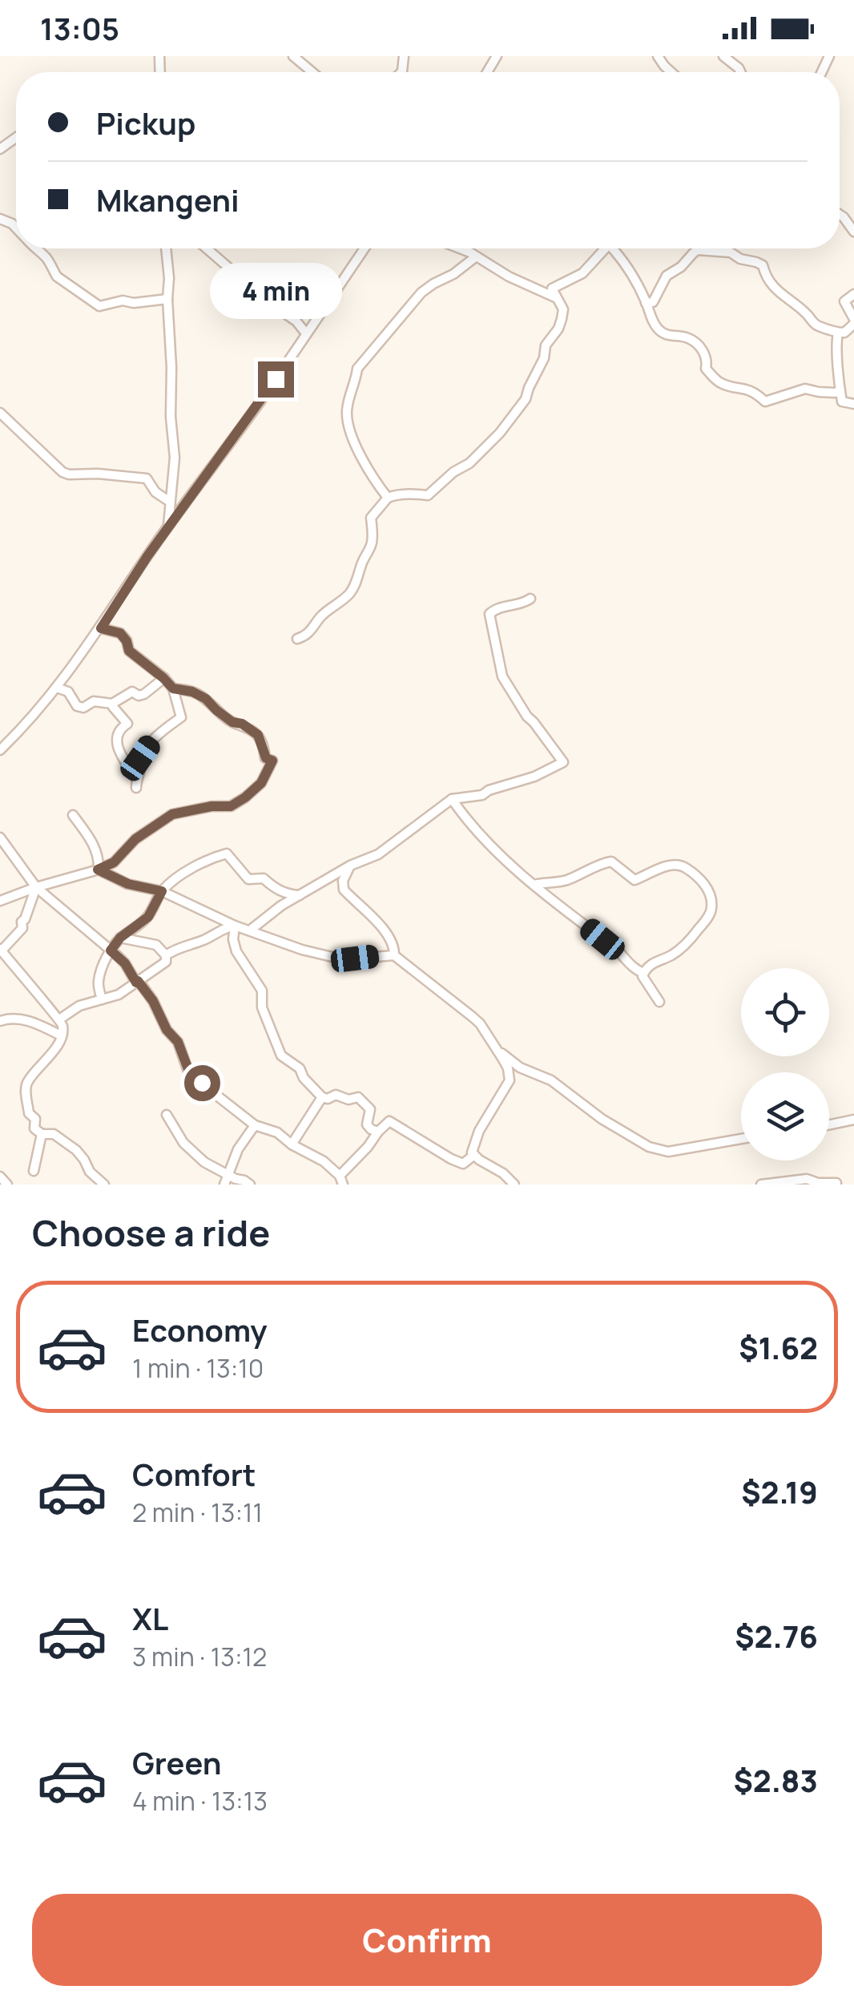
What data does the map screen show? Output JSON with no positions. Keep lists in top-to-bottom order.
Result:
{
  "page": {
    "status": "13:05",
    "banner": ["Pickup", "Mkangeni"],
    "bubble": "4 min",
    "heading": "Choose a ride",
    "list": [
      {
        "name": "Economy",
        "note": "1 min · 13:10",
        "value": "$1.62"
      },
      {
        "name": "Comfort",
        "note": "2 min · 13:11",
        "value": "$2.19"
      },
      {
        "name": "XL",
        "note": "3 min · 13:12",
        "value": "$2.76"
      },
      {
        "name": "Green",
        "note": "4 min · 13:13",
        "value": "$2.83"
      }
    ],
    "buttons": "Confirm"
  }
}
